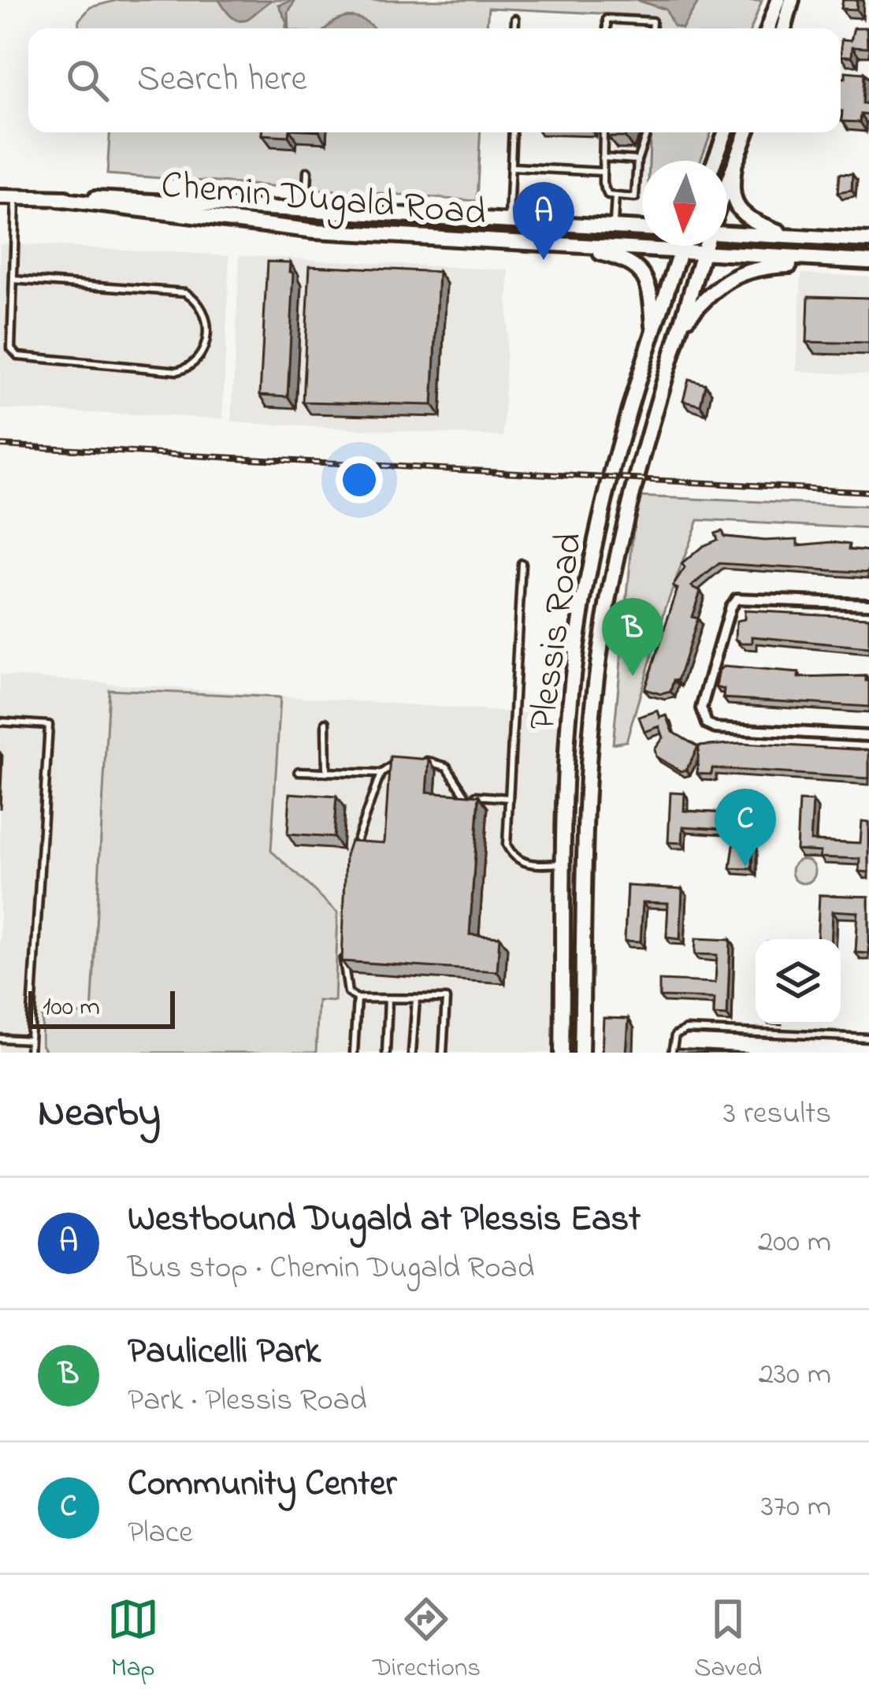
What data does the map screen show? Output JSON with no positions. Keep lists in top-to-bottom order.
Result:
{
  "streets": {
    "main road": ["Chemin Dugald Road", "Plessis Road"]
  },
  "crossings": [
    ["Chemin Dugald Road", "Plessis Road"]
  ],
  "scale_bar": "100 m",
  "north": "bottom",
  "page": {
    "search": "Search here",
    "pins": ["A", "B", "C"],
    "scale": "100 m",
    "heading": ["Nearby", "3 results"],
    "list": [
      {
        "mark": "A",
        "name": "Westbound Dugald at Plessis East",
        "note": "Bus stop · Chemin Dugald Road",
        "value": "200 m"
      },
      {
        "mark": "B",
        "name": "Paulicelli Park",
        "note": "Park · Plessis Road",
        "value": "230 m"
      },
      {
        "mark": "C",
        "name": "Community Center",
        "note": "Place",
        "value": "370 m"
      }
    ],
    "nav": ["Map", "Directions", "Saved"]
  }
}
